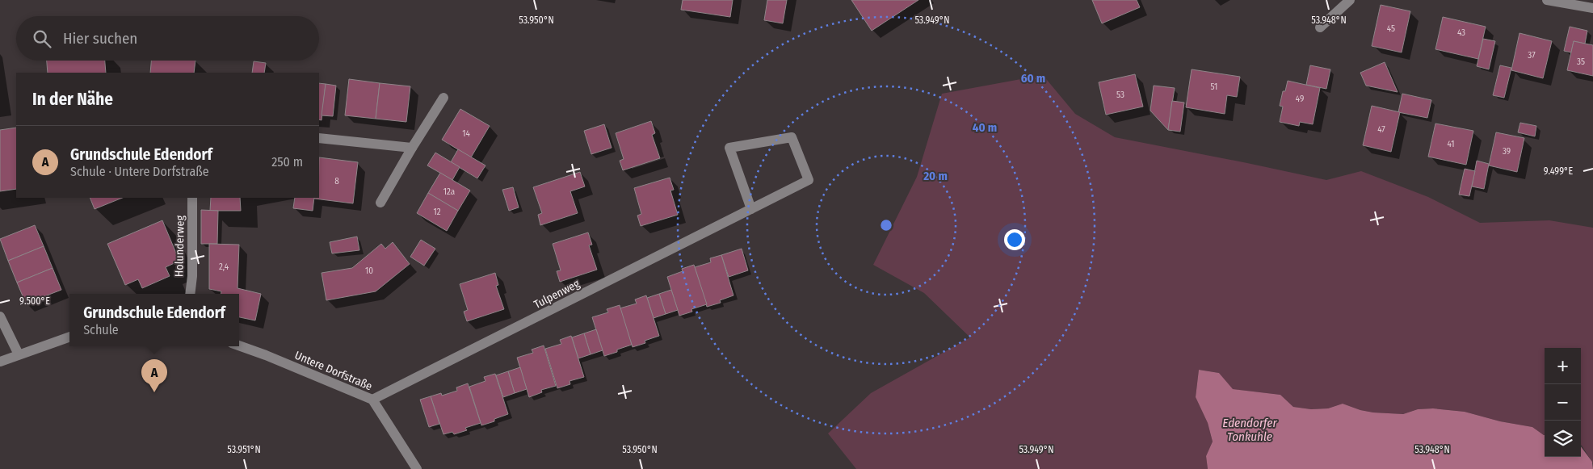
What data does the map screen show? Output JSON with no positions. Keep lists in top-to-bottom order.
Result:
{
  "streets": {
    "street": ["Holunderweg", "Tulpenweg", "Untere Dorfstraße"]
  },
  "crossings": [
    ["Tulpenweg", "Untere Dorfstraße"]
  ],
  "water": ["Edendorfer Tonkuhle"],
  "house_numbers": [
    "45",
    "43",
    "37",
    "35",
    "51",
    "53",
    "49",
    "47",
    "14",
    "41",
    "39",
    "8",
    "12a",
    "12",
    "2,4",
    "10"
  ],
  "page": {
    "search": "Hier suchen",
    "heading": "In der Nähe",
    "list": [
      {
        "mark": "A",
        "name": "Grundschule Edendorf",
        "note": "Schule · Untere Dorfstraße",
        "value": "250 m"
      }
    ],
    "popup": ["Grundschule Edendorf", "Schule"],
    "map_buttons": ["+", "−"],
    "pins": "A"
  },
  "coordinates": [
    "53.950°N",
    "53.949°N",
    "53.948°N",
    "9.499°E",
    "9.500°E",
    "53.951°N"
  ],
  "rings": ["60 m", "40 m", "20 m"]
}
